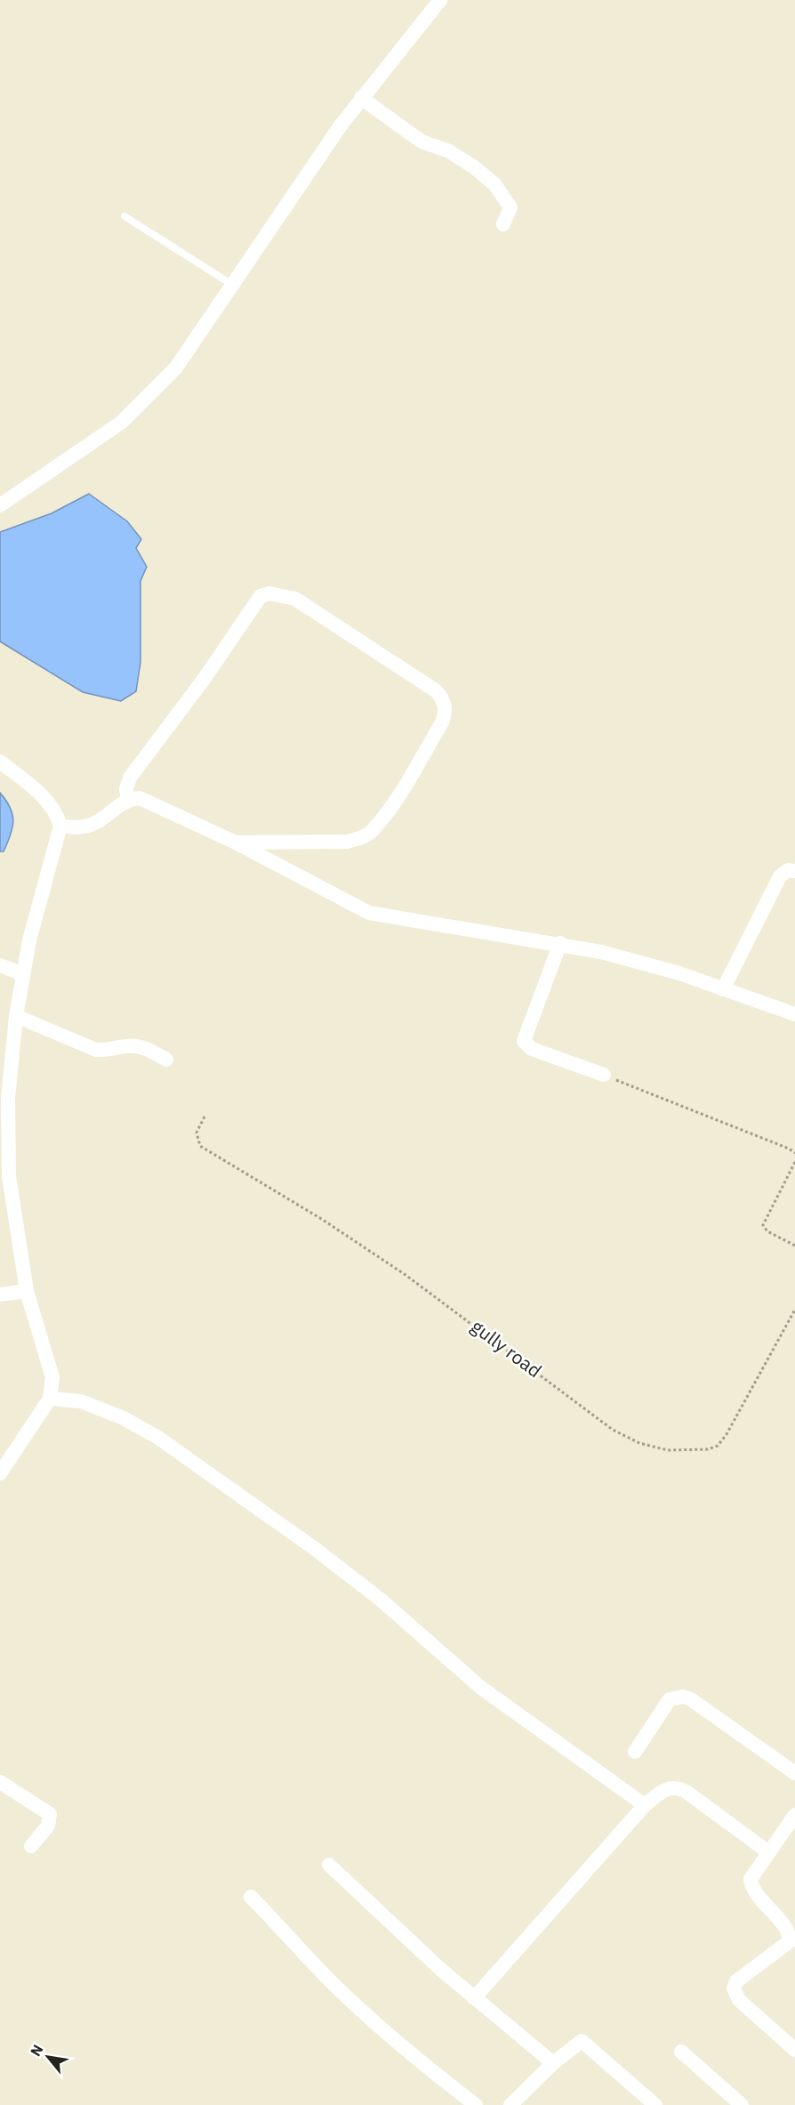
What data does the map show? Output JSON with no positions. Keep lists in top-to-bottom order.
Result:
{
  "streets": {
    "path": ["gully road"]
  },
  "north": "top left"
}
